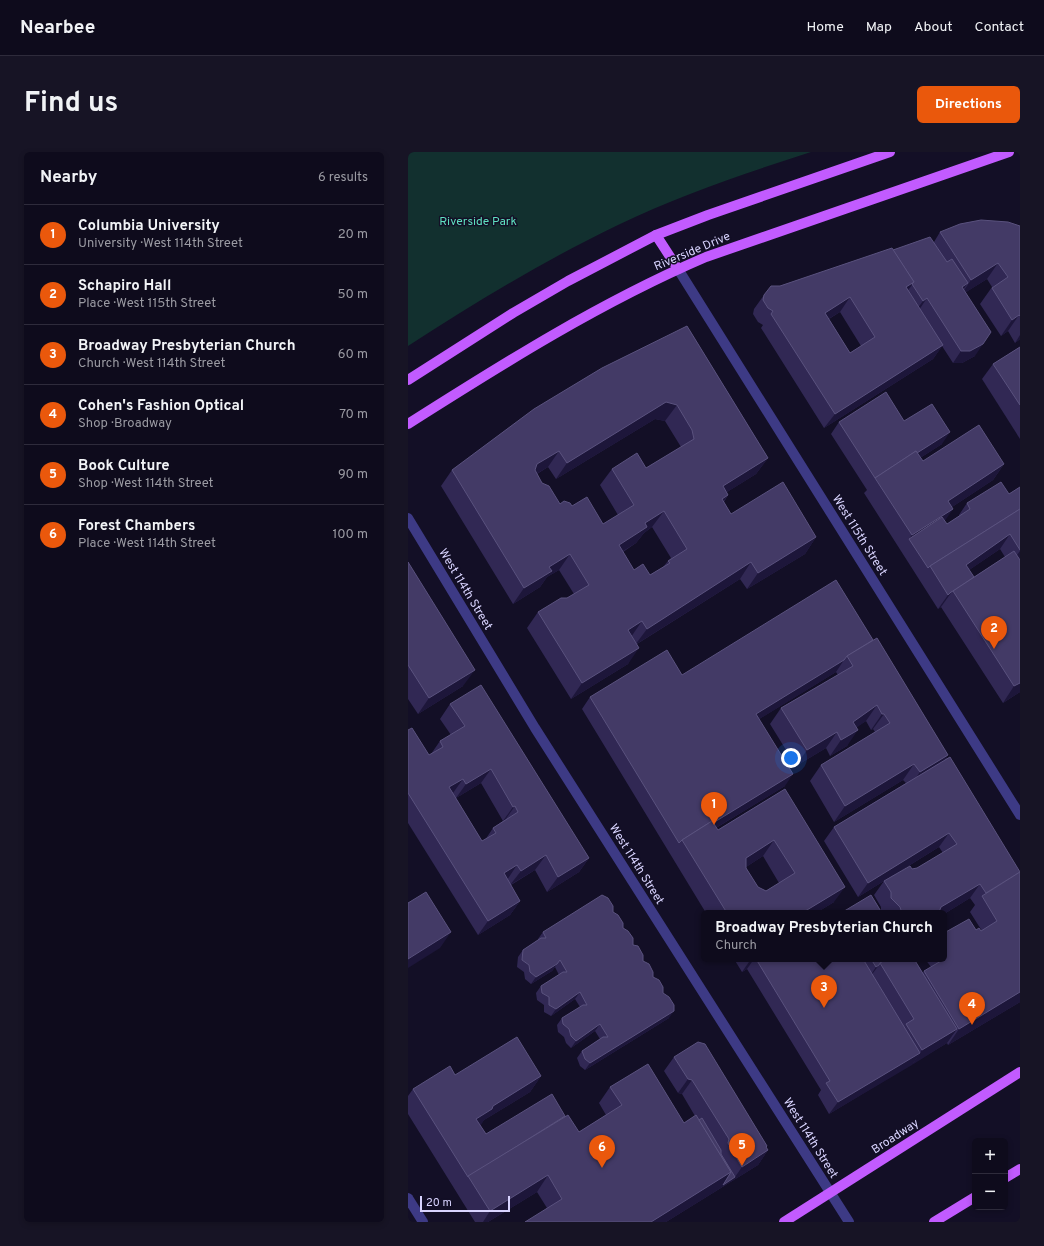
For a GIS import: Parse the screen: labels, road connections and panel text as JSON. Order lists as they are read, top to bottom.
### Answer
{
  "streets": {
    "main road": ["Riverside Drive", "Broadway"],
    "street": ["West 115th Street", "West 114th Street"]
  },
  "crossings": [
    ["Riverside Drive", "West 115th Street"],
    ["West 114th Street", "Broadway"]
  ],
  "parks": ["Riverside Park"],
  "scale_bar": "20 m",
  "page": {
    "header": "Nearbee",
    "nav": [
      "Home",
      "Map",
      "About",
      "Contact"
    ],
    "title": "Find us",
    "buttons": "Directions",
    "heading": ["Nearby", "6 results"],
    "list": [
      {
        "mark": "1",
        "name": "Columbia University",
        "note": "University · West 114th Street",
        "value": "20 m"
      },
      {
        "mark": "2",
        "name": "Schapiro Hall",
        "note": "Place · West 115th Street",
        "value": "50 m"
      },
      {
        "mark": "3",
        "name": "Broadway Presbyterian Church",
        "note": "Church · West 114th Street",
        "value": "60 m"
      },
      {
        "mark": "4",
        "name": "Cohen's Fashion Optical",
        "note": "Shop · Broadway",
        "value": "70 m"
      },
      {
        "mark": "5",
        "name": "Book Culture",
        "note": "Shop · West 114th Street",
        "value": "90 m"
      },
      {
        "mark": "6",
        "name": "Forest Chambers",
        "note": "Place · West 114th Street",
        "value": "100 m"
      }
    ],
    "pins": [
      "2",
      "1",
      "3",
      "4",
      "5",
      "6"
    ],
    "popup": ["Broadway Presbyterian Church", "Church"],
    "map_buttons": ["+", "−"],
    "scale": "20 m"
  }
}
